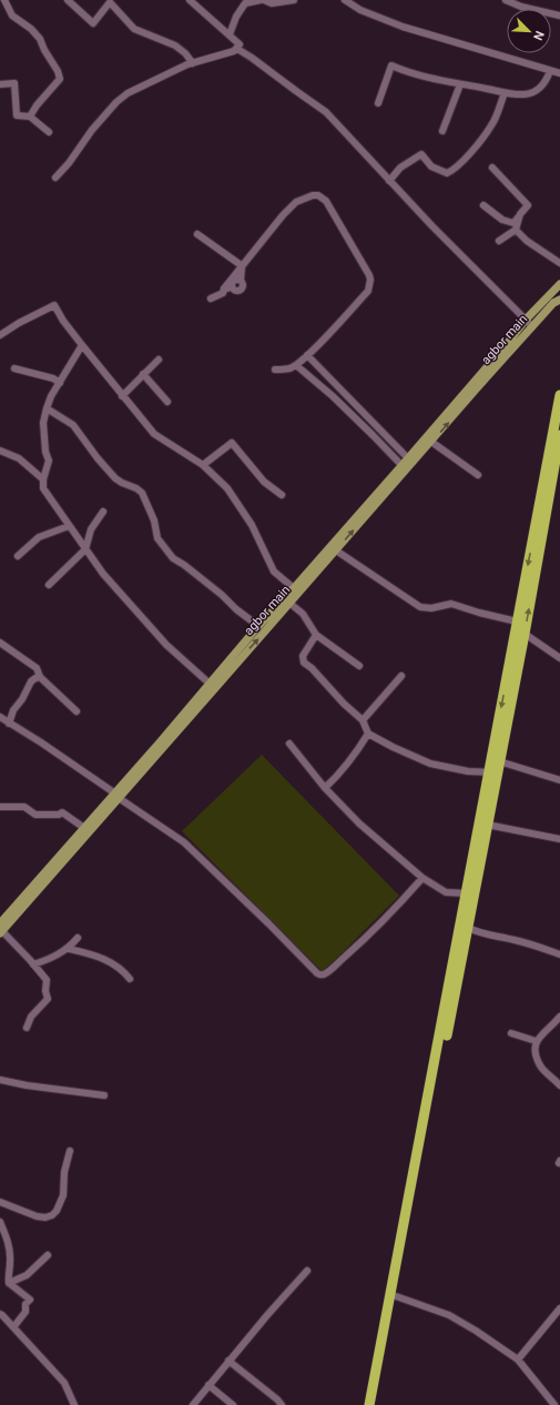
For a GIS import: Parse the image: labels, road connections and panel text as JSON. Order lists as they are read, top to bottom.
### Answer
{
  "streets": {
    "main road": ["agbor main"]
  },
  "north": "bottom right"
}
